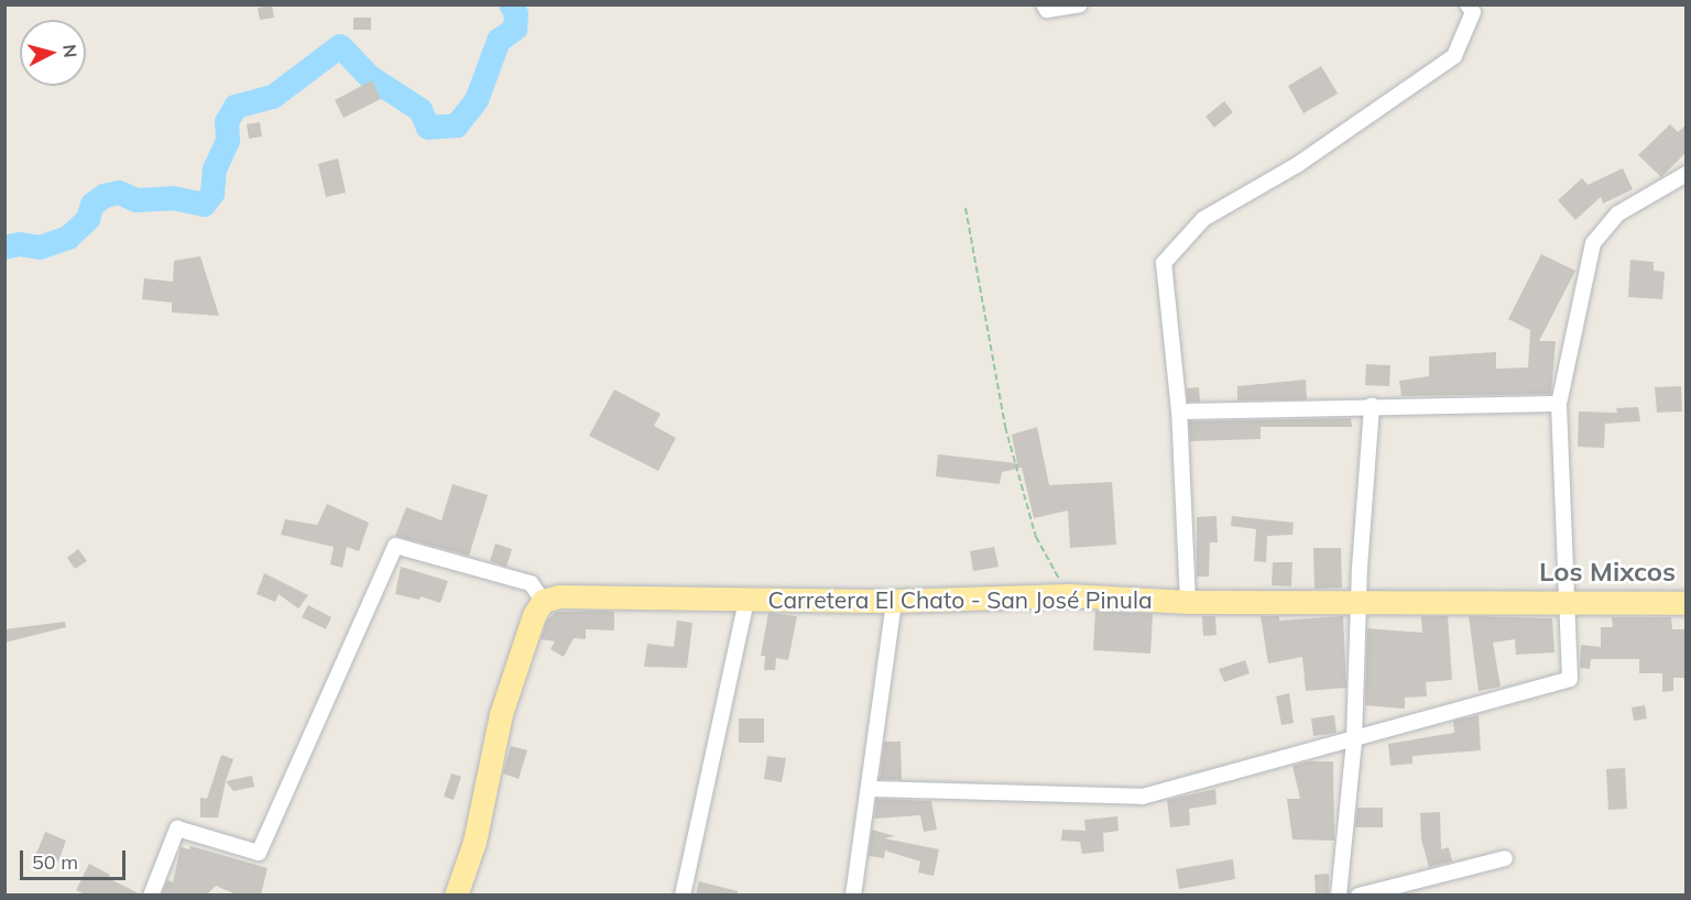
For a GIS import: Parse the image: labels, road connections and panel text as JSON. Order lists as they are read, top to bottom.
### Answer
{
  "streets": {
    "main road": ["Carretera El Chato - San José Pinula"]
  },
  "districts": ["Los Mixcos"],
  "scale_bar": "50 m",
  "north": "right"
}
